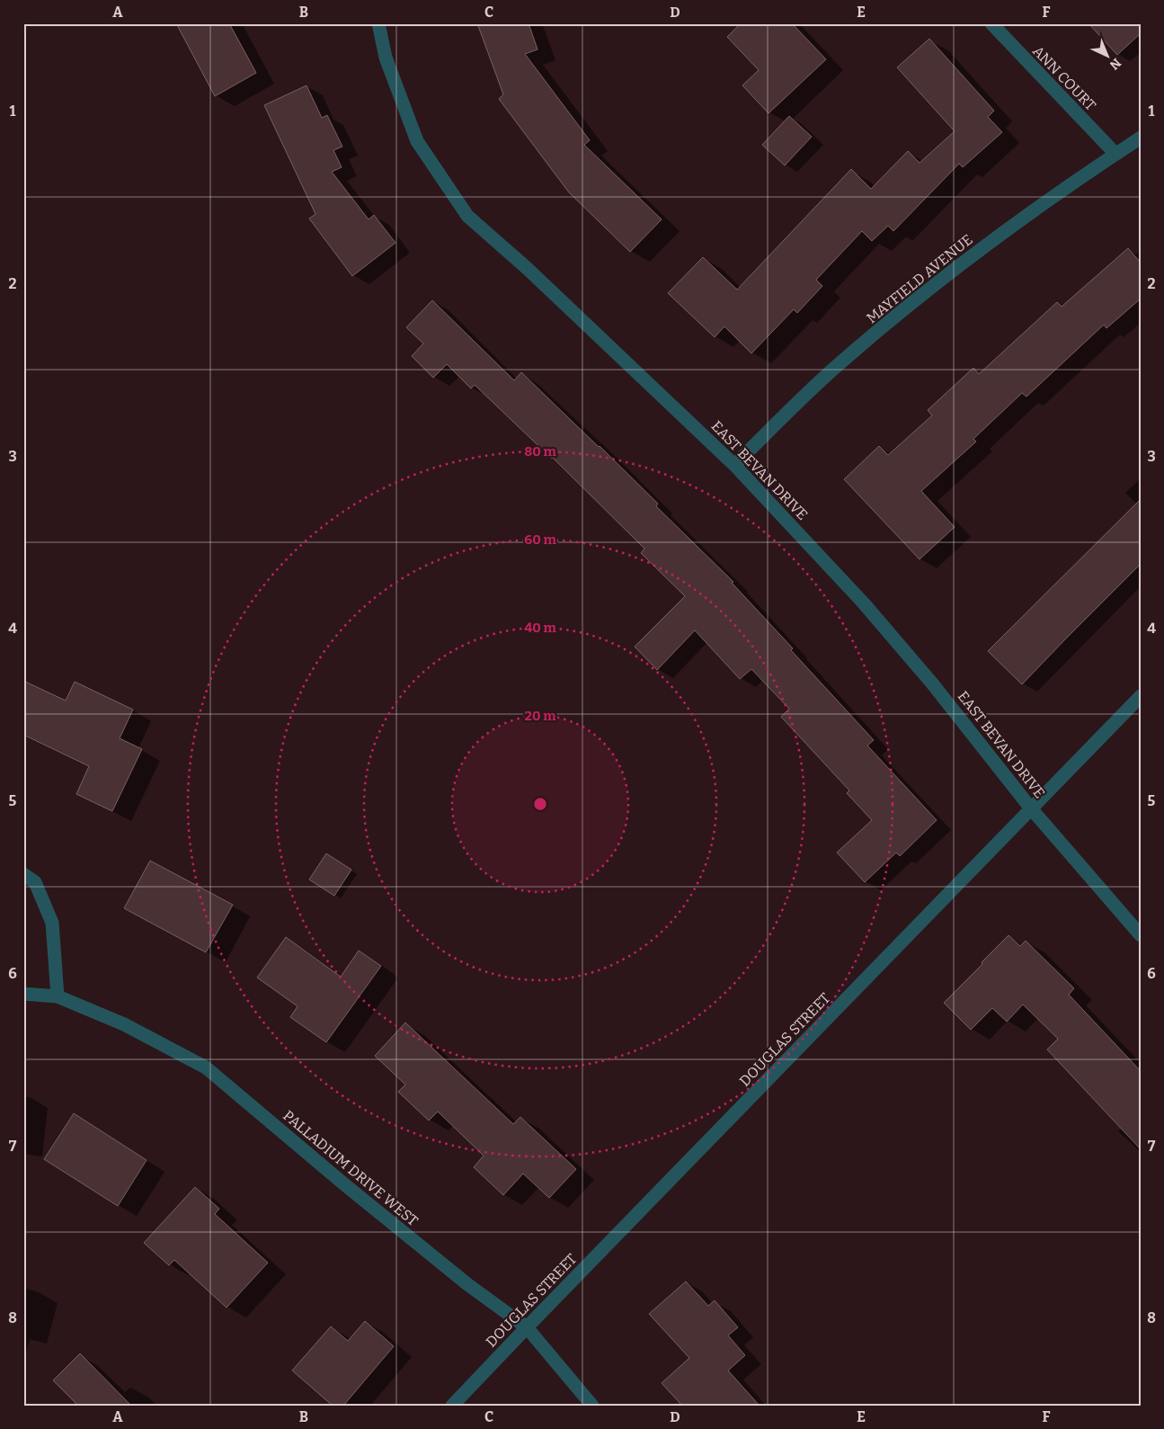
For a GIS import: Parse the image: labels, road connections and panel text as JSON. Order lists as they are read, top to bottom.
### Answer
{
  "streets": {
    "street": [
      "ANN COURT",
      "MAYFIELD AVENUE",
      "EAST BEVAN DRIVE",
      "DOUGLAS STREET",
      "PALLADIUM DRIVE WEST"
    ]
  },
  "crossings": [
    ["ANN COURT", "MAYFIELD AVENUE"],
    ["MAYFIELD AVENUE", "EAST BEVAN DRIVE"],
    ["EAST BEVAN DRIVE", "DOUGLAS STREET"],
    ["DOUGLAS STREET", "PALLADIUM DRIVE WEST"]
  ],
  "north": "bottom right",
  "grid": {
    "columns": [
      "A",
      "B",
      "C",
      "D",
      "E",
      "F"
    ],
    "rows": [
      "1",
      "2",
      "3",
      "4",
      "5",
      "6",
      "7",
      "8"
    ]
  },
  "rings": [
    "80 m",
    "60 m",
    "40 m",
    "20 m"
  ]
}
